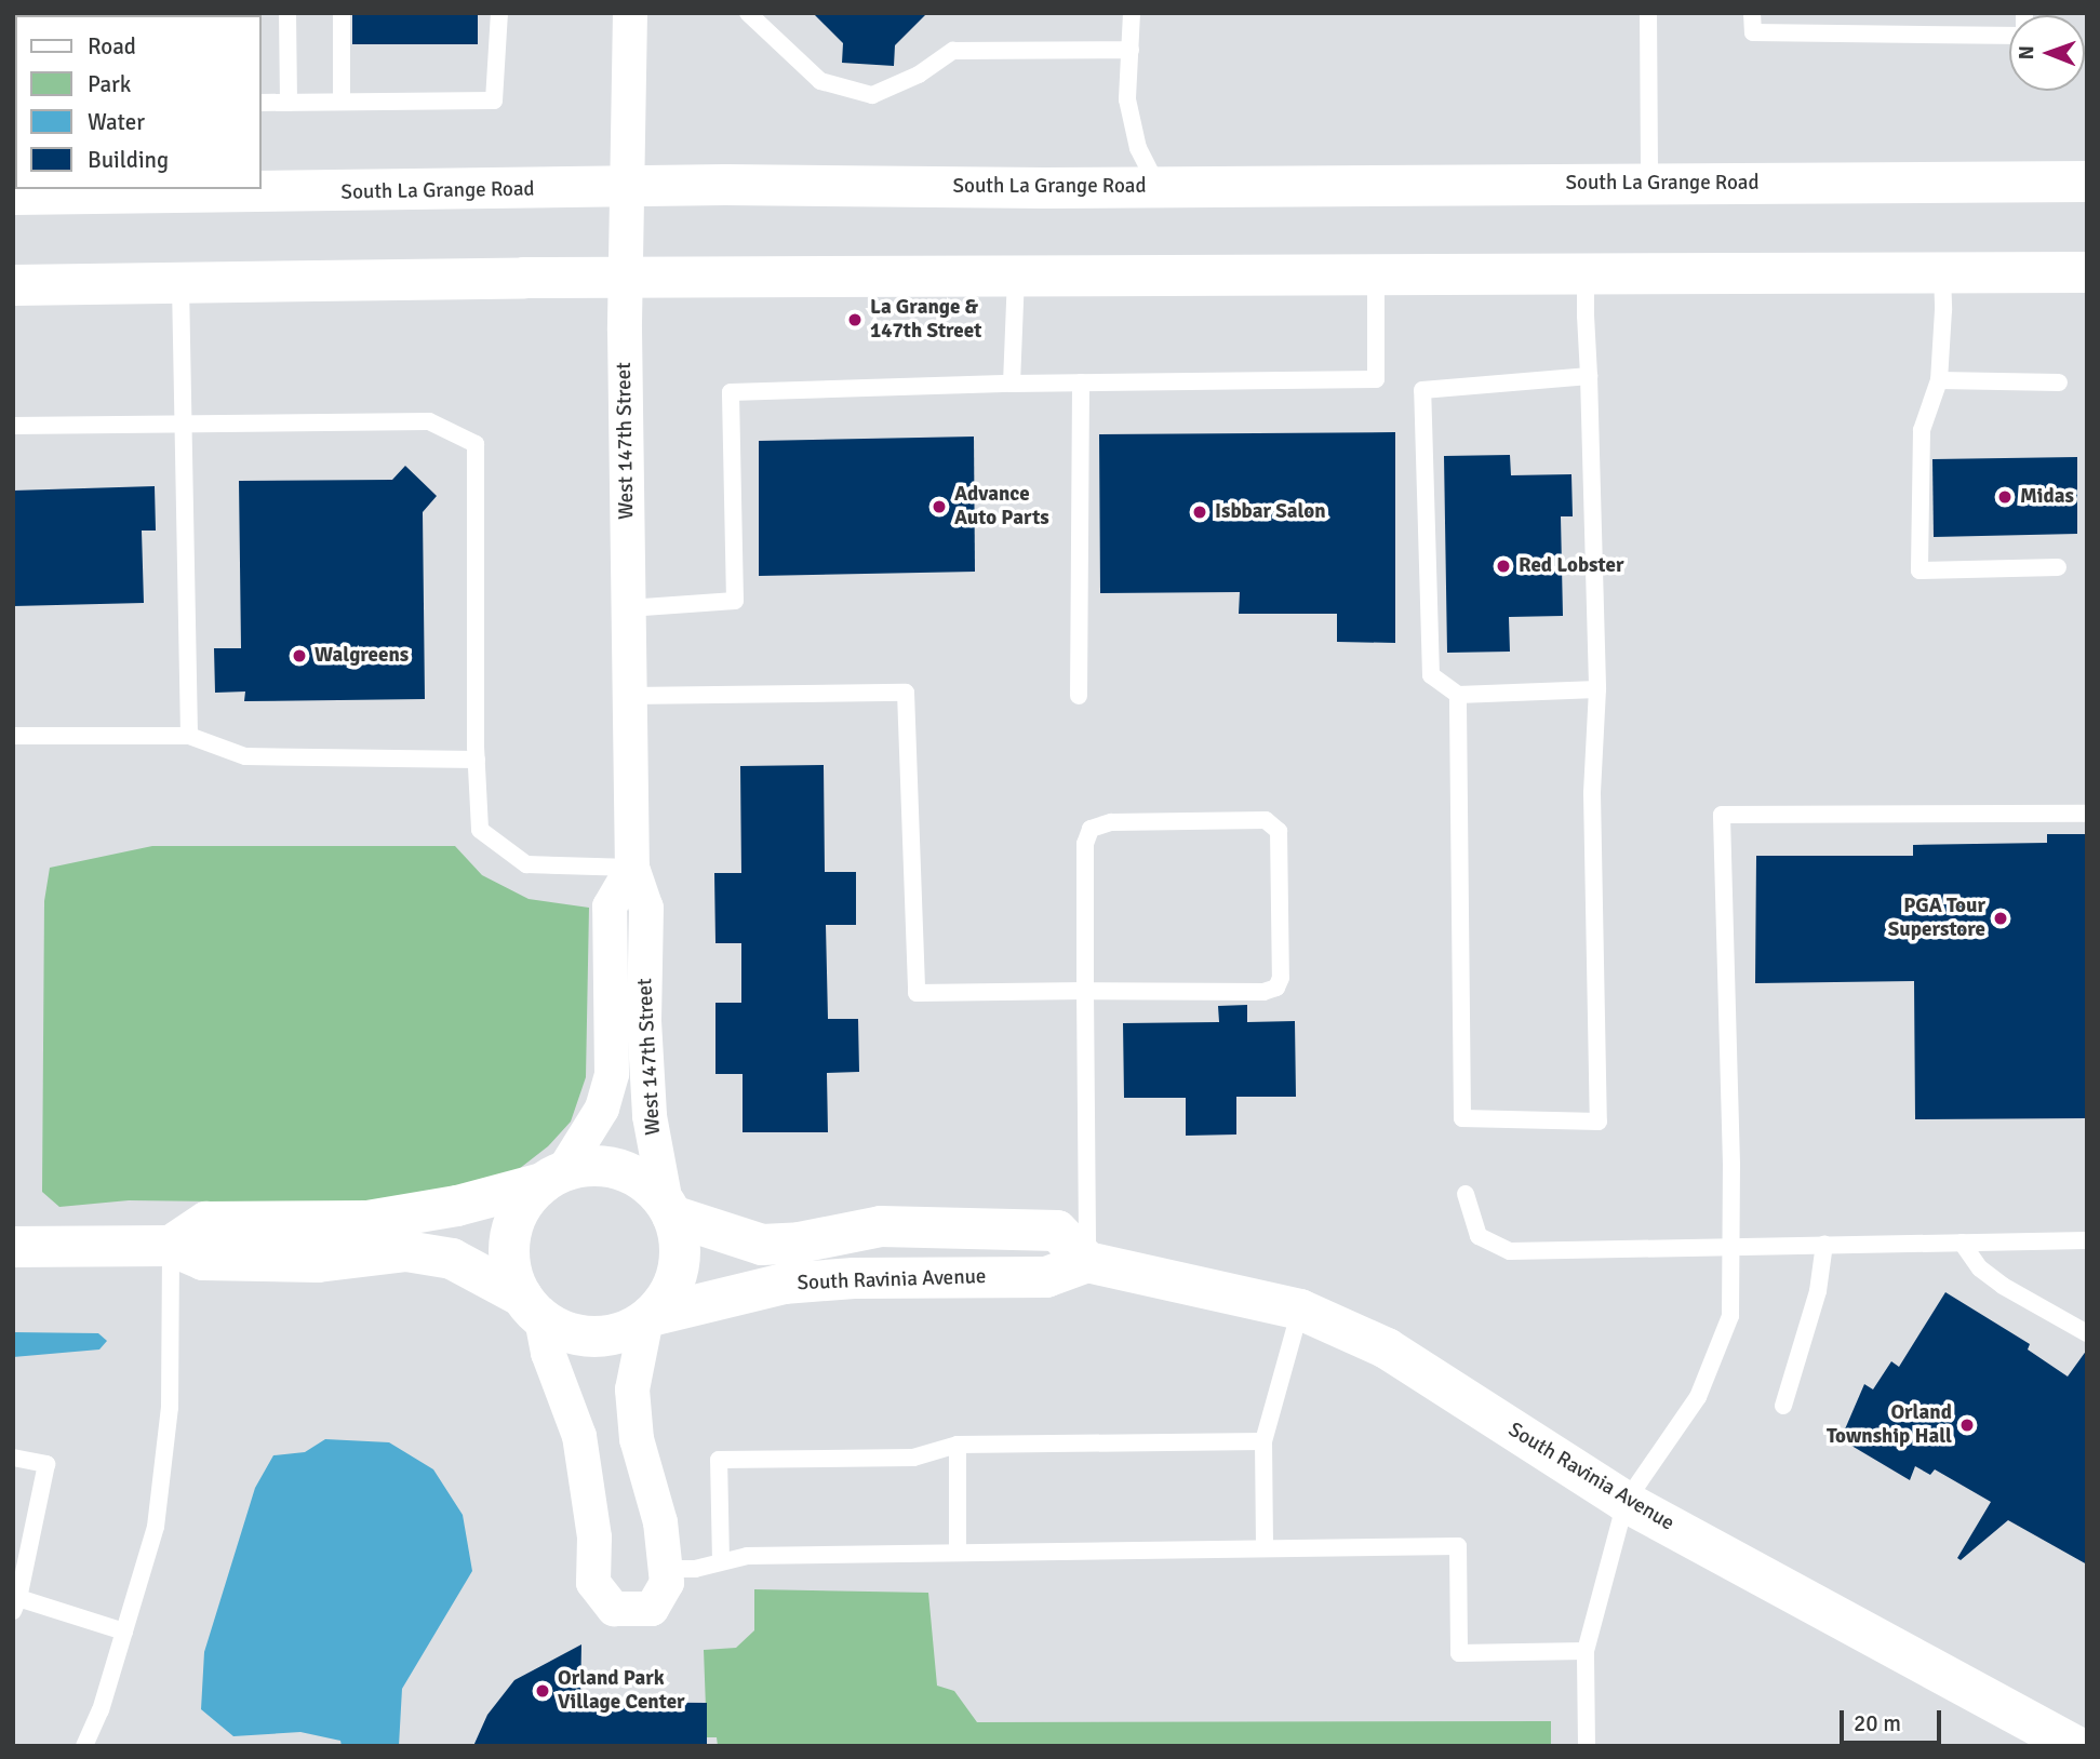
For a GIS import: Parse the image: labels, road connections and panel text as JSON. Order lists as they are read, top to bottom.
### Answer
{
  "streets": {
    "main road": ["South La Grange Road", "South Ravinia Avenue"],
    "street": ["West 147th Street"]
  },
  "crossings": [
    ["South La Grange Road", "West 147th Street"],
    ["West 147th Street", "South Ravinia Avenue"]
  ],
  "places": [
    "La Grange & 147th Street",
    "Midas",
    "Advance Auto Parts",
    "Isbbar Salon",
    "Red Lobster",
    "Walgreens",
    "PGA Tour Superstore",
    "Orland Township Hall",
    "Orland Park Village Center"
  ],
  "legend": [
    "Road",
    "Park",
    "Water",
    "Building"
  ],
  "scale_bar": "20 m",
  "north": "left"
}
